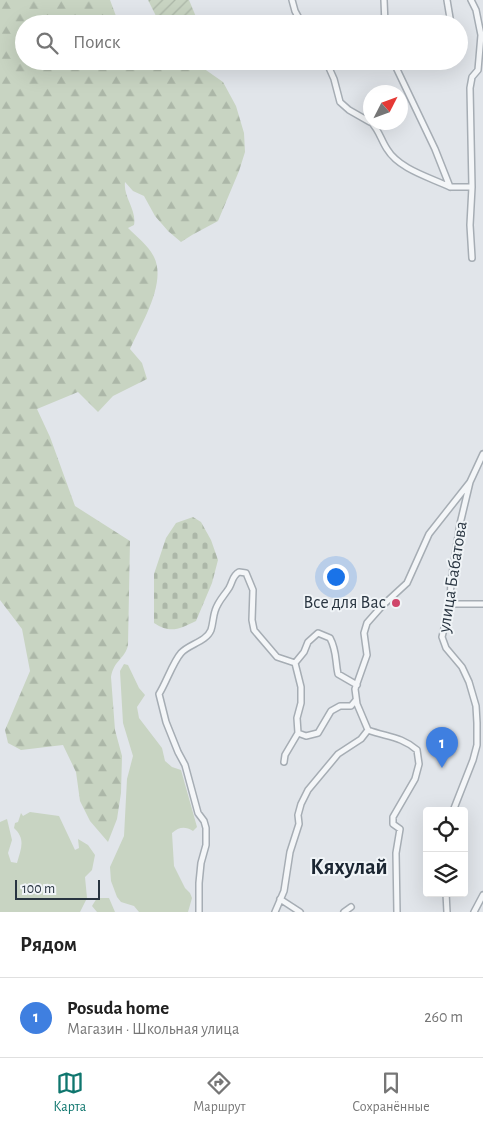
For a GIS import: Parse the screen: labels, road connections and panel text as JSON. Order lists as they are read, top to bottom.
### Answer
{
  "streets": {
    "street": ["улица Бабатова"]
  },
  "districts": ["Кяхулай"],
  "places": ["Все для Вас"],
  "scale_bar": "100 m",
  "north": "top right",
  "page": {
    "search": "Поиск",
    "pins": "1",
    "scale": "100 m",
    "heading": "Рядом",
    "list": [
      {
        "mark": "1",
        "name": "Posuda home",
        "note": "Магазин · Школьная улица",
        "value": "260 m"
      }
    ],
    "nav": ["Карта", "Маршрут", "Сохранённые"]
  }
}
